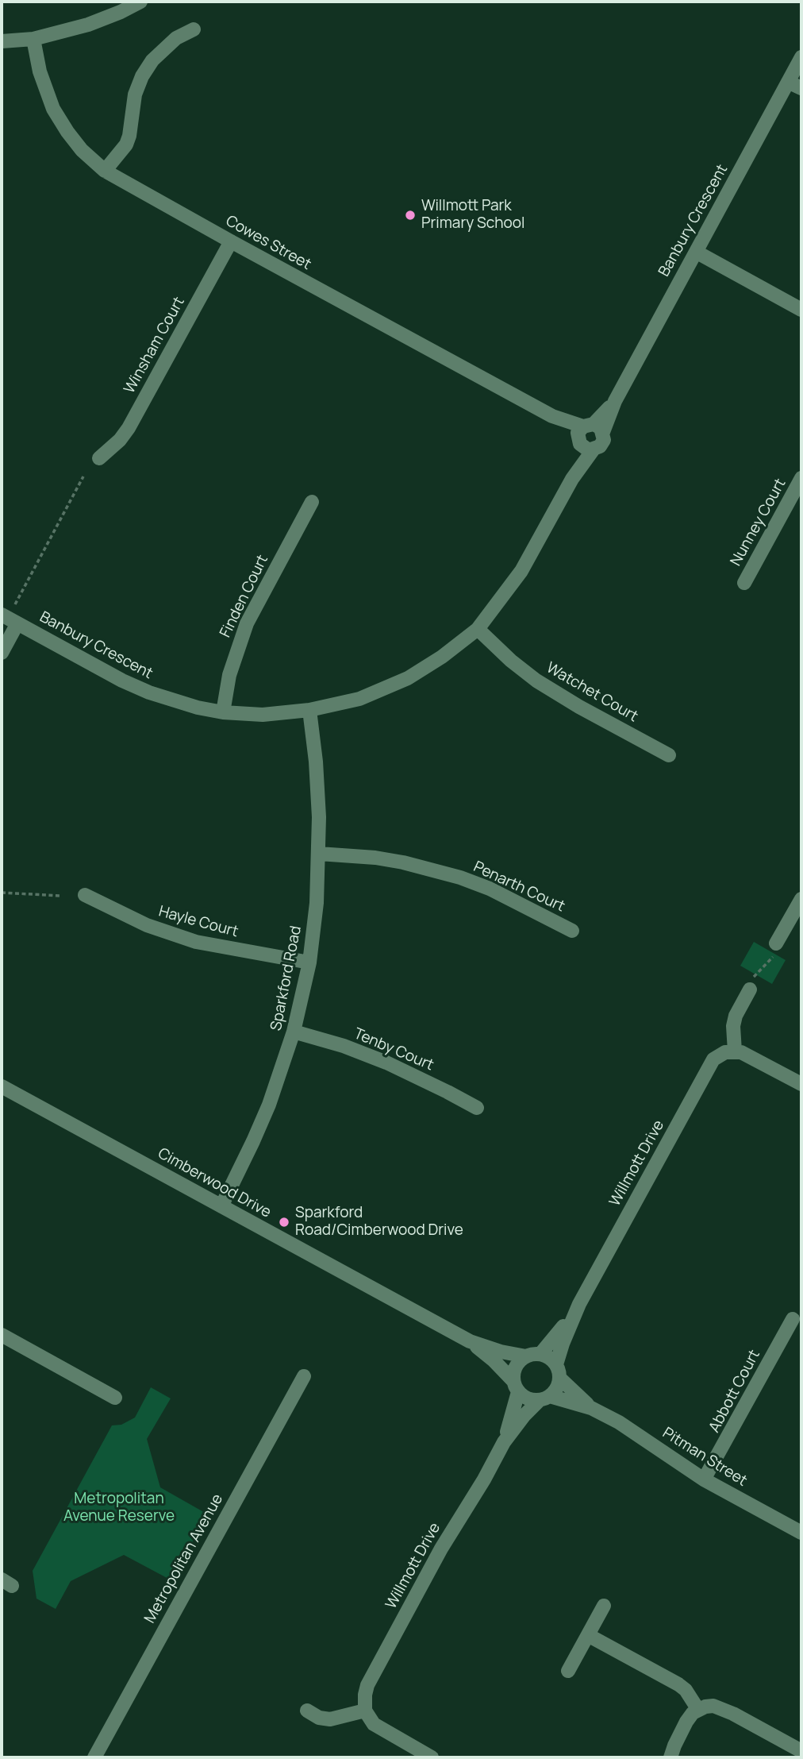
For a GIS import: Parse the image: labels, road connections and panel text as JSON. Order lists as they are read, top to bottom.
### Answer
{
  "streets": {
    "street": [
      "Banbury Crescent",
      "Cowes Street",
      "Winsham Court",
      "Nunney Court",
      "Finden Court",
      "Watchet Court",
      "Penarth Court",
      "Hayle Court",
      "Sparkford Road",
      "Tenby Court",
      "Willmott Drive",
      "Cimberwood Drive",
      "Abbott Court",
      "Pitman Street",
      "Metropolitan Avenue"
    ]
  },
  "crossings": [
    ["Banbury Crescent", "Cowes Street"],
    ["Banbury Crescent", "Finden Court"],
    ["Banbury Crescent", "Watchet Court"],
    ["Banbury Crescent", "Sparkford Road"],
    ["Cowes Street", "Winsham Court"],
    ["Penarth Court", "Sparkford Road"],
    ["Hayle Court", "Sparkford Road"],
    ["Sparkford Road", "Tenby Court"],
    ["Sparkford Road", "Cimberwood Drive"],
    ["Willmott Drive", "Cimberwood Drive"],
    ["Willmott Drive", "Pitman Street"],
    ["Cimberwood Drive", "Pitman Street"],
    ["Abbott Court", "Pitman Street"]
  ],
  "parks": ["Metropolitan Avenue Reserve"],
  "places": ["Willmott Park Primary School", "Sparkford Road/Cimberwood Drive"]
}
